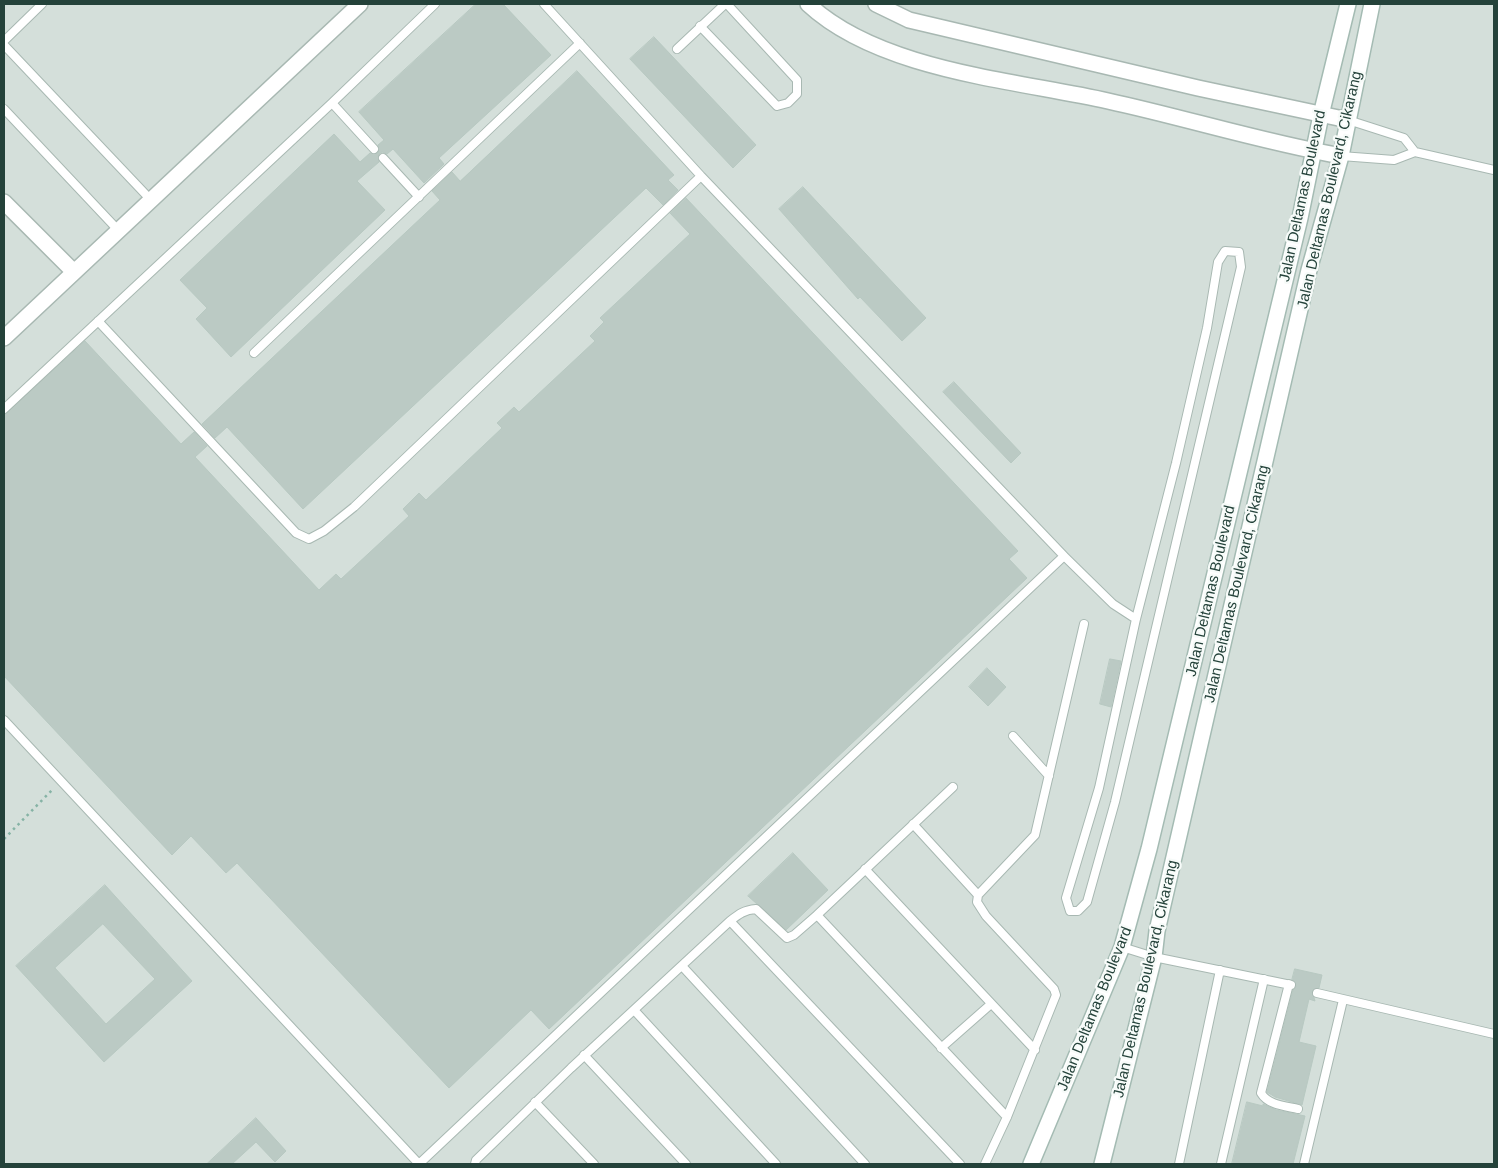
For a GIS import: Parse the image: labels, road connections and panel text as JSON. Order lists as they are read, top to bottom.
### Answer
{
  "streets": {
    "street": ["Jalan Deltamas Boulevard, Cikarang", "Jalan Deltamas Boulevard"]
  }
}
